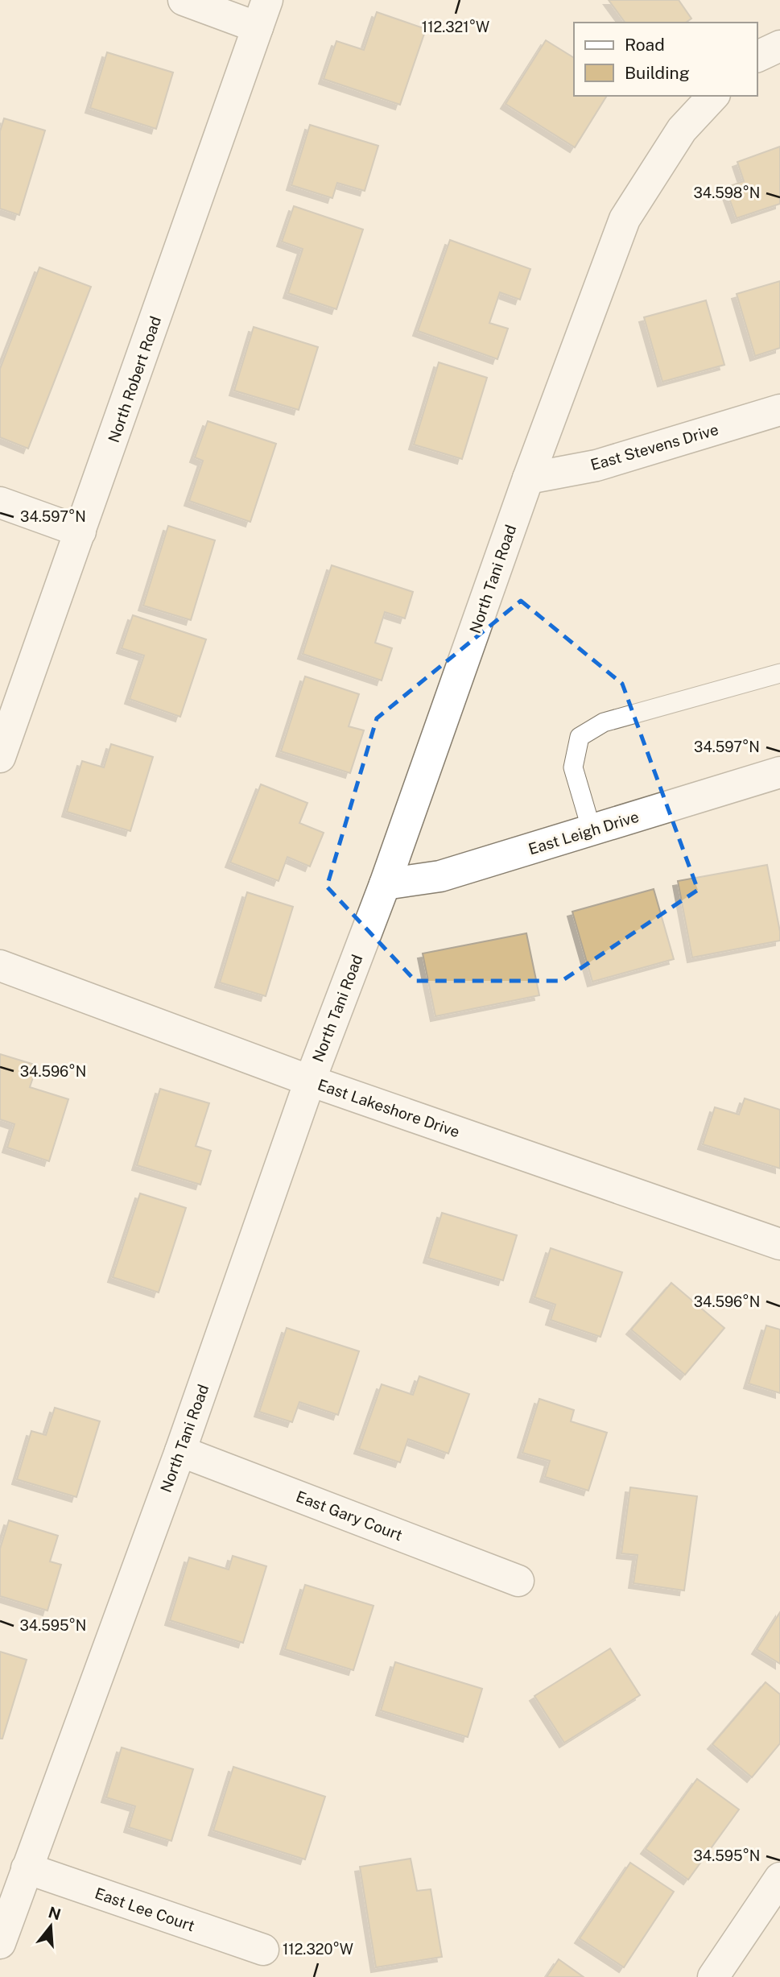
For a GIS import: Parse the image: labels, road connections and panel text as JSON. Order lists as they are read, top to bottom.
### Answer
{
  "streets": {
    "street": [
      "North Robert Road",
      "East Stevens Drive",
      "North Tani Road",
      "East Leigh Drive",
      "East Lakeshore Drive",
      "East Gary Court",
      "East Lee Court"
    ]
  },
  "crossings": [
    ["East Stevens Drive", "North Tani Road"],
    ["North Tani Road", "East Leigh Drive"],
    ["North Tani Road", "East Lakeshore Drive"],
    ["North Tani Road", "East Gary Court"],
    ["North Tani Road", "East Lee Court"]
  ],
  "legend": ["Road", "Building"],
  "north": "top",
  "coordinates": [
    "112.321°W",
    "34.598°N",
    "34.597°N",
    "34.596°N",
    "34.595°N",
    "112.320°W"
  ]
}
